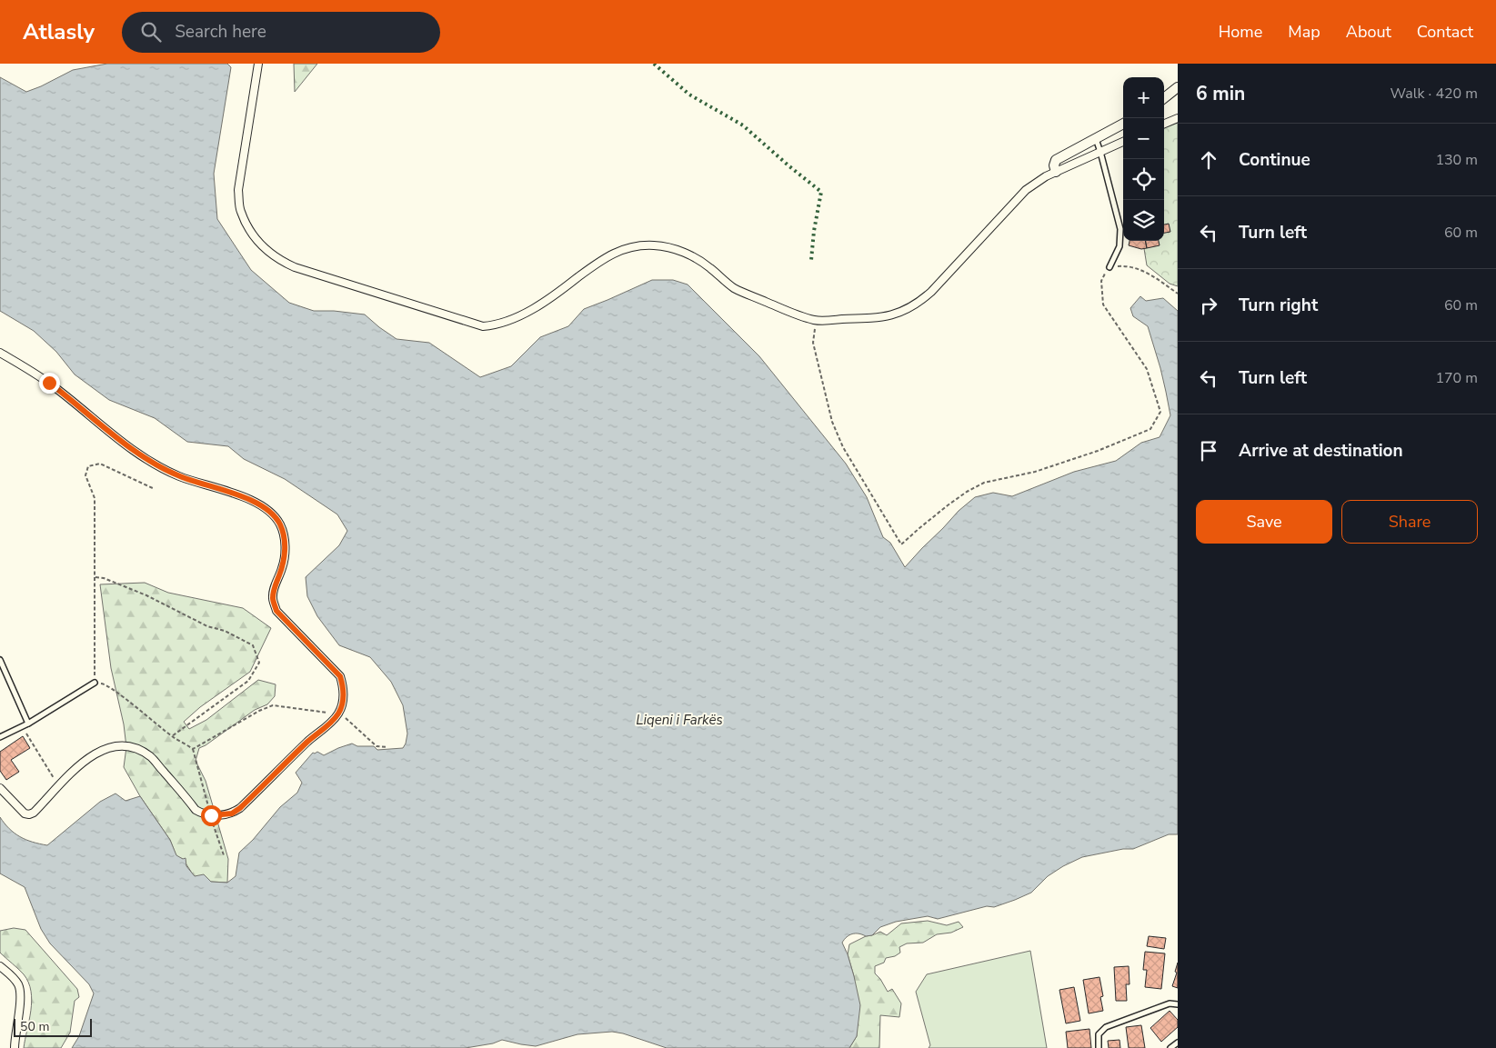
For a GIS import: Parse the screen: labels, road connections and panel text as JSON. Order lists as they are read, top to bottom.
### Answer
{
  "water": ["Liqeni i Farkës"],
  "scale_bar": "50 m",
  "page": {
    "header": "Atlasly",
    "search": "Search here",
    "nav": [
      "Home",
      "Map",
      "About",
      "Contact"
    ],
    "heading": ["6 min", "Walk · 420 m"],
    "map_buttons": ["+", "−"],
    "list": [
      ["Continue", "130 m"],
      ["Turn left", "60 m"],
      ["Turn right", "60 m"],
      ["Turn left", "170 m"],
      "Arrive at destination"
    ],
    "buttons": ["Save", "Share"],
    "scale": "50 m"
  }
}
